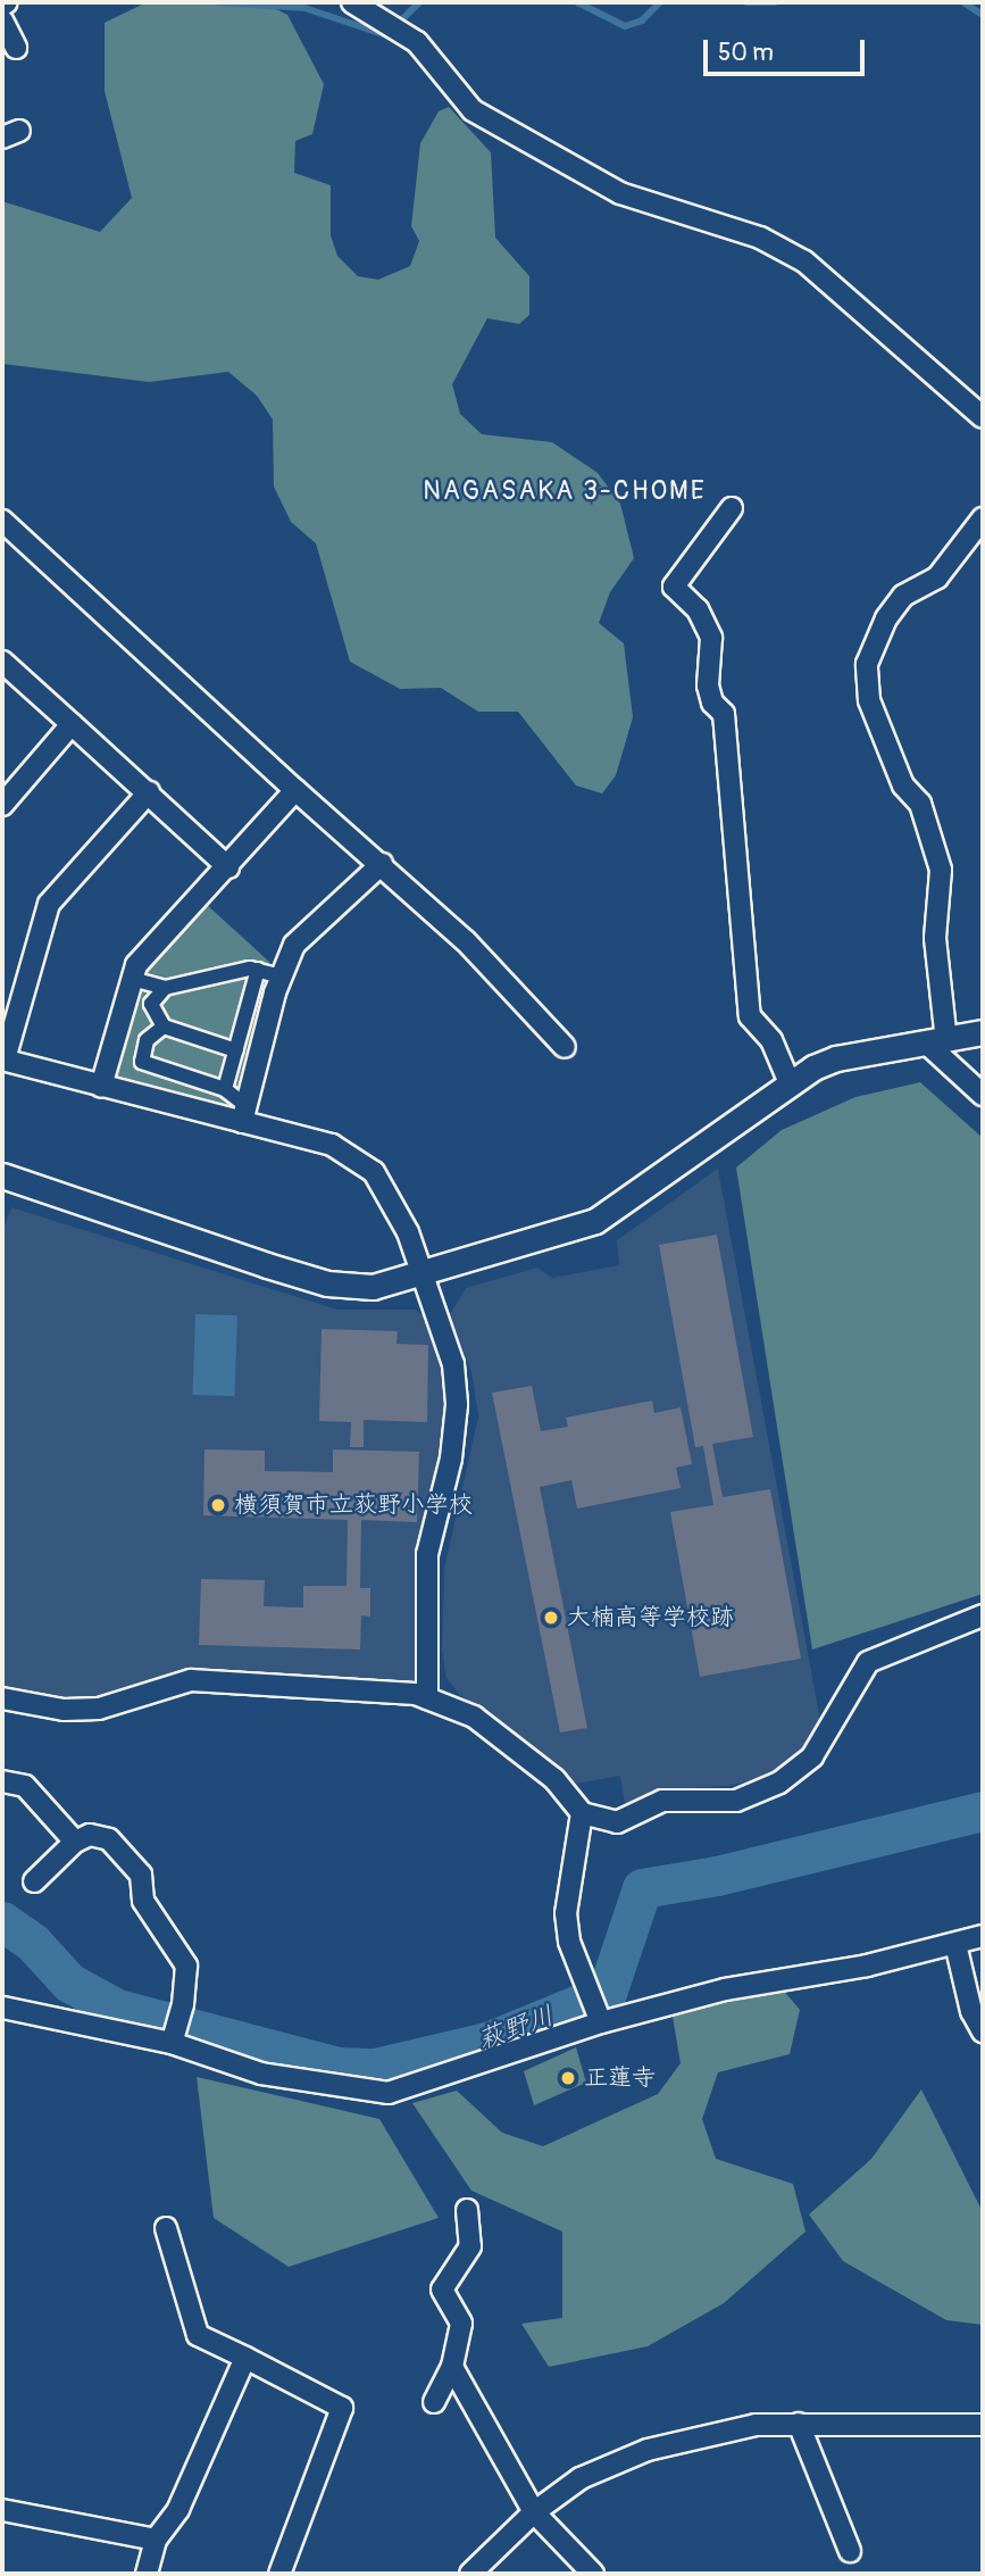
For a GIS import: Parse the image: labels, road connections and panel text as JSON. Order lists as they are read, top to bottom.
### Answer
{
  "districts": ["NAGASAKA 3-CHOME"],
  "water": ["萩野川"],
  "places": ["横須賀市立荻野小学校", "大楠高等学校跡", "正蓮寺"],
  "scale_bar": "50 m"
}
